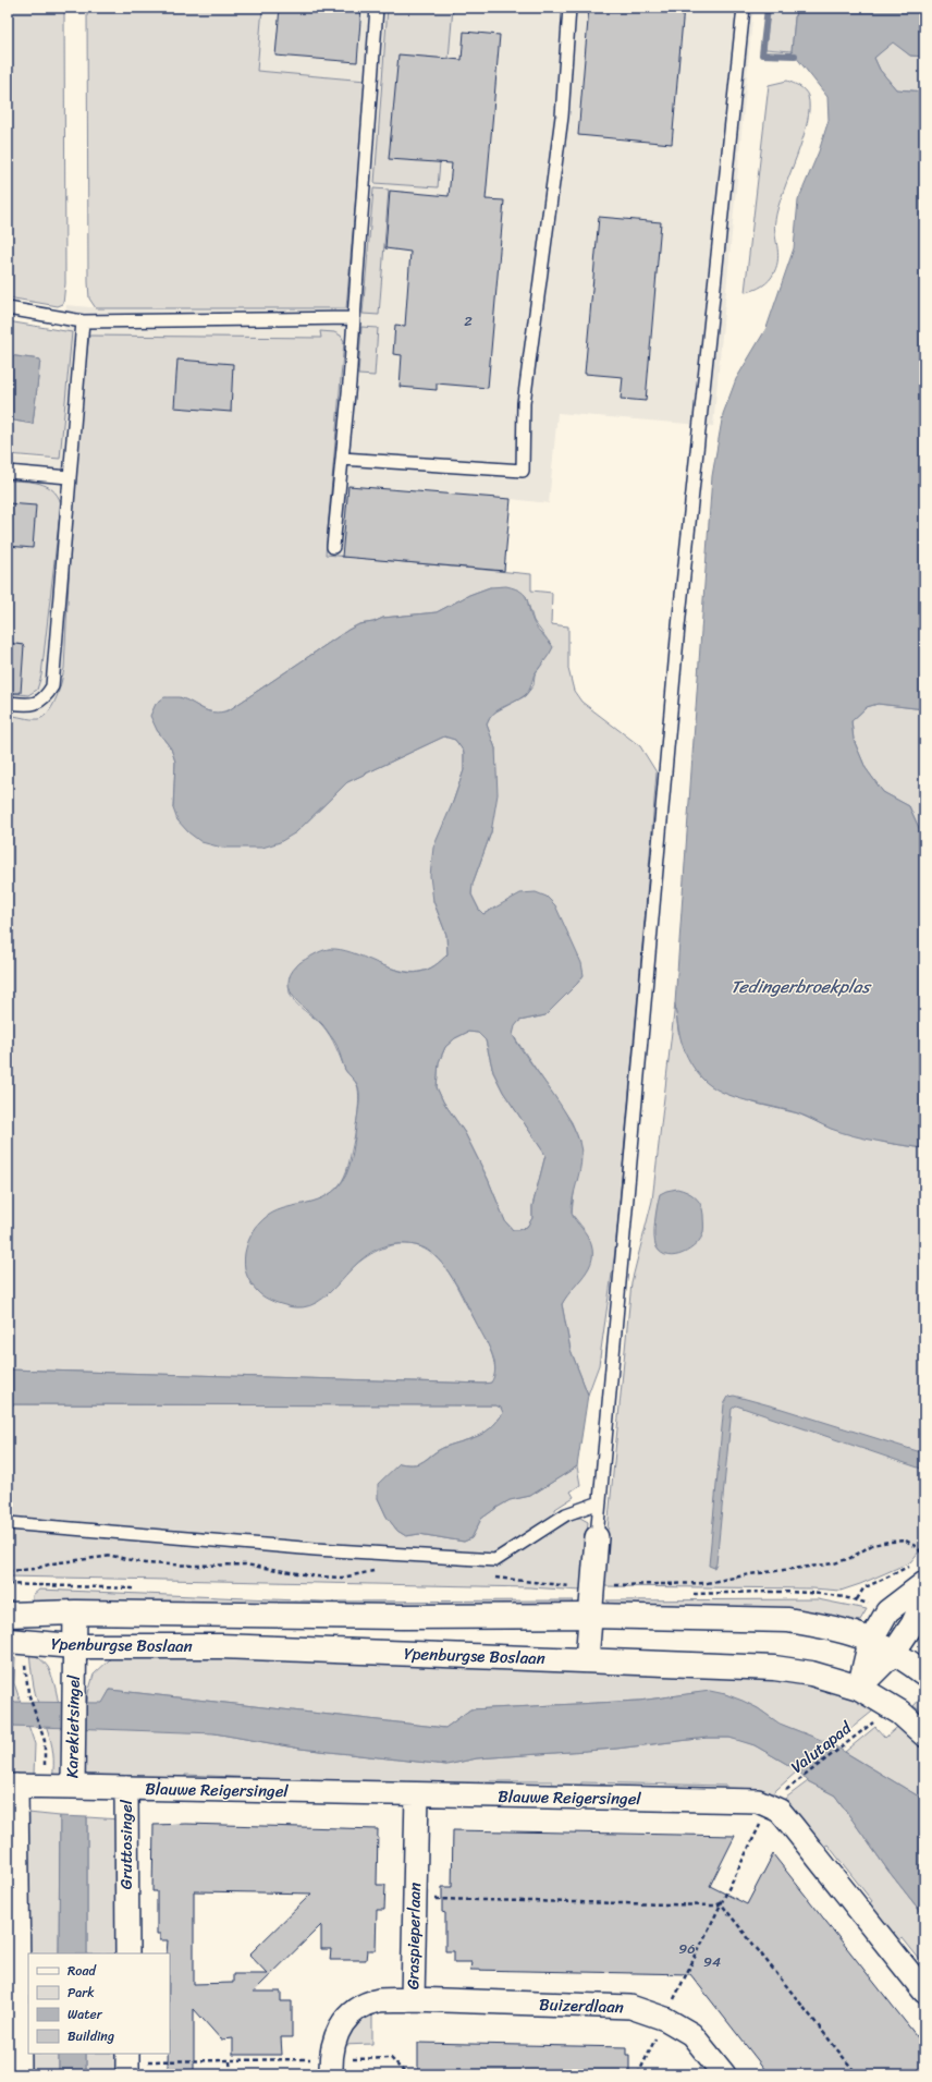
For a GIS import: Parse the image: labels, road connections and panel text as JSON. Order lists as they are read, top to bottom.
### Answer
{
  "streets": {
    "main road": ["Ypenburgse Boslaan"],
    "street": [
      "Karekietsingel",
      "Blauwe Reigersingel",
      "Gruttosingel",
      "Graspieperlaan",
      "Buizerdlaan"
    ],
    "path": ["Valutapad"]
  },
  "crossings": [
    ["Ypenburgse Boslaan", "Karekietsingel"],
    ["Karekietsingel", "Gruttosingel"],
    ["Valutapad", "Blauwe Reigersingel"],
    ["Blauwe Reigersingel", "Gruttosingel"],
    ["Blauwe Reigersingel", "Graspieperlaan"],
    ["Graspieperlaan", "Buizerdlaan"]
  ],
  "water": ["Tedingerbroekplas"],
  "house_numbers": ["2", "96", "94"],
  "legend": [
    "Road",
    "Park",
    "Water",
    "Building"
  ]
}
